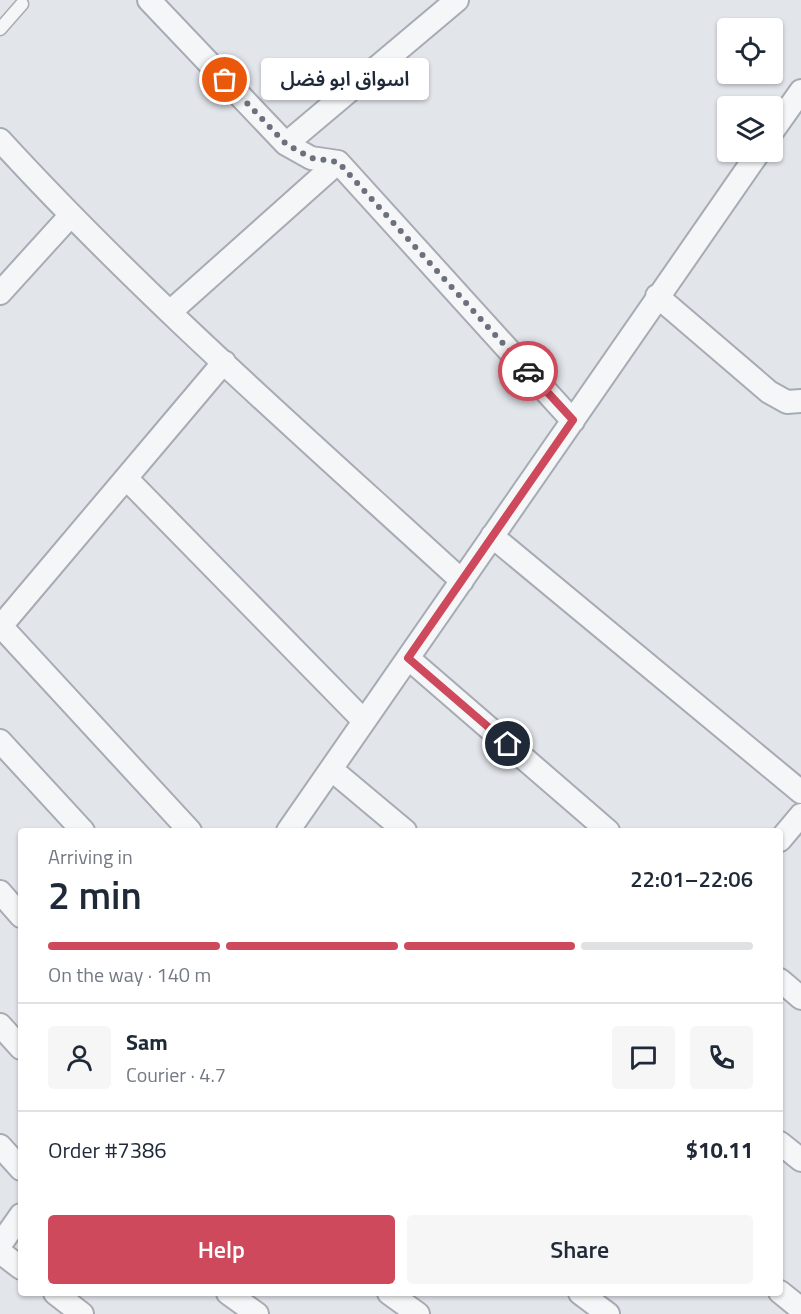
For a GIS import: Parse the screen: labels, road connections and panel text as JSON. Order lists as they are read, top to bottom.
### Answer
{
  "places": ["اسواق ابو فضل"],
  "page": {
    "bubble": "اسواق ابو فضل",
    "heading": ["2 min", "Arriving in", "22:01–22:06"],
    "panel": [
      "Sam",
      "Courier · 4.7",
      "Order #7386",
      "$10.11"
    ],
    "bar": "On the way · 140 m",
    "buttons": ["Help", "Share"]
  }
}
